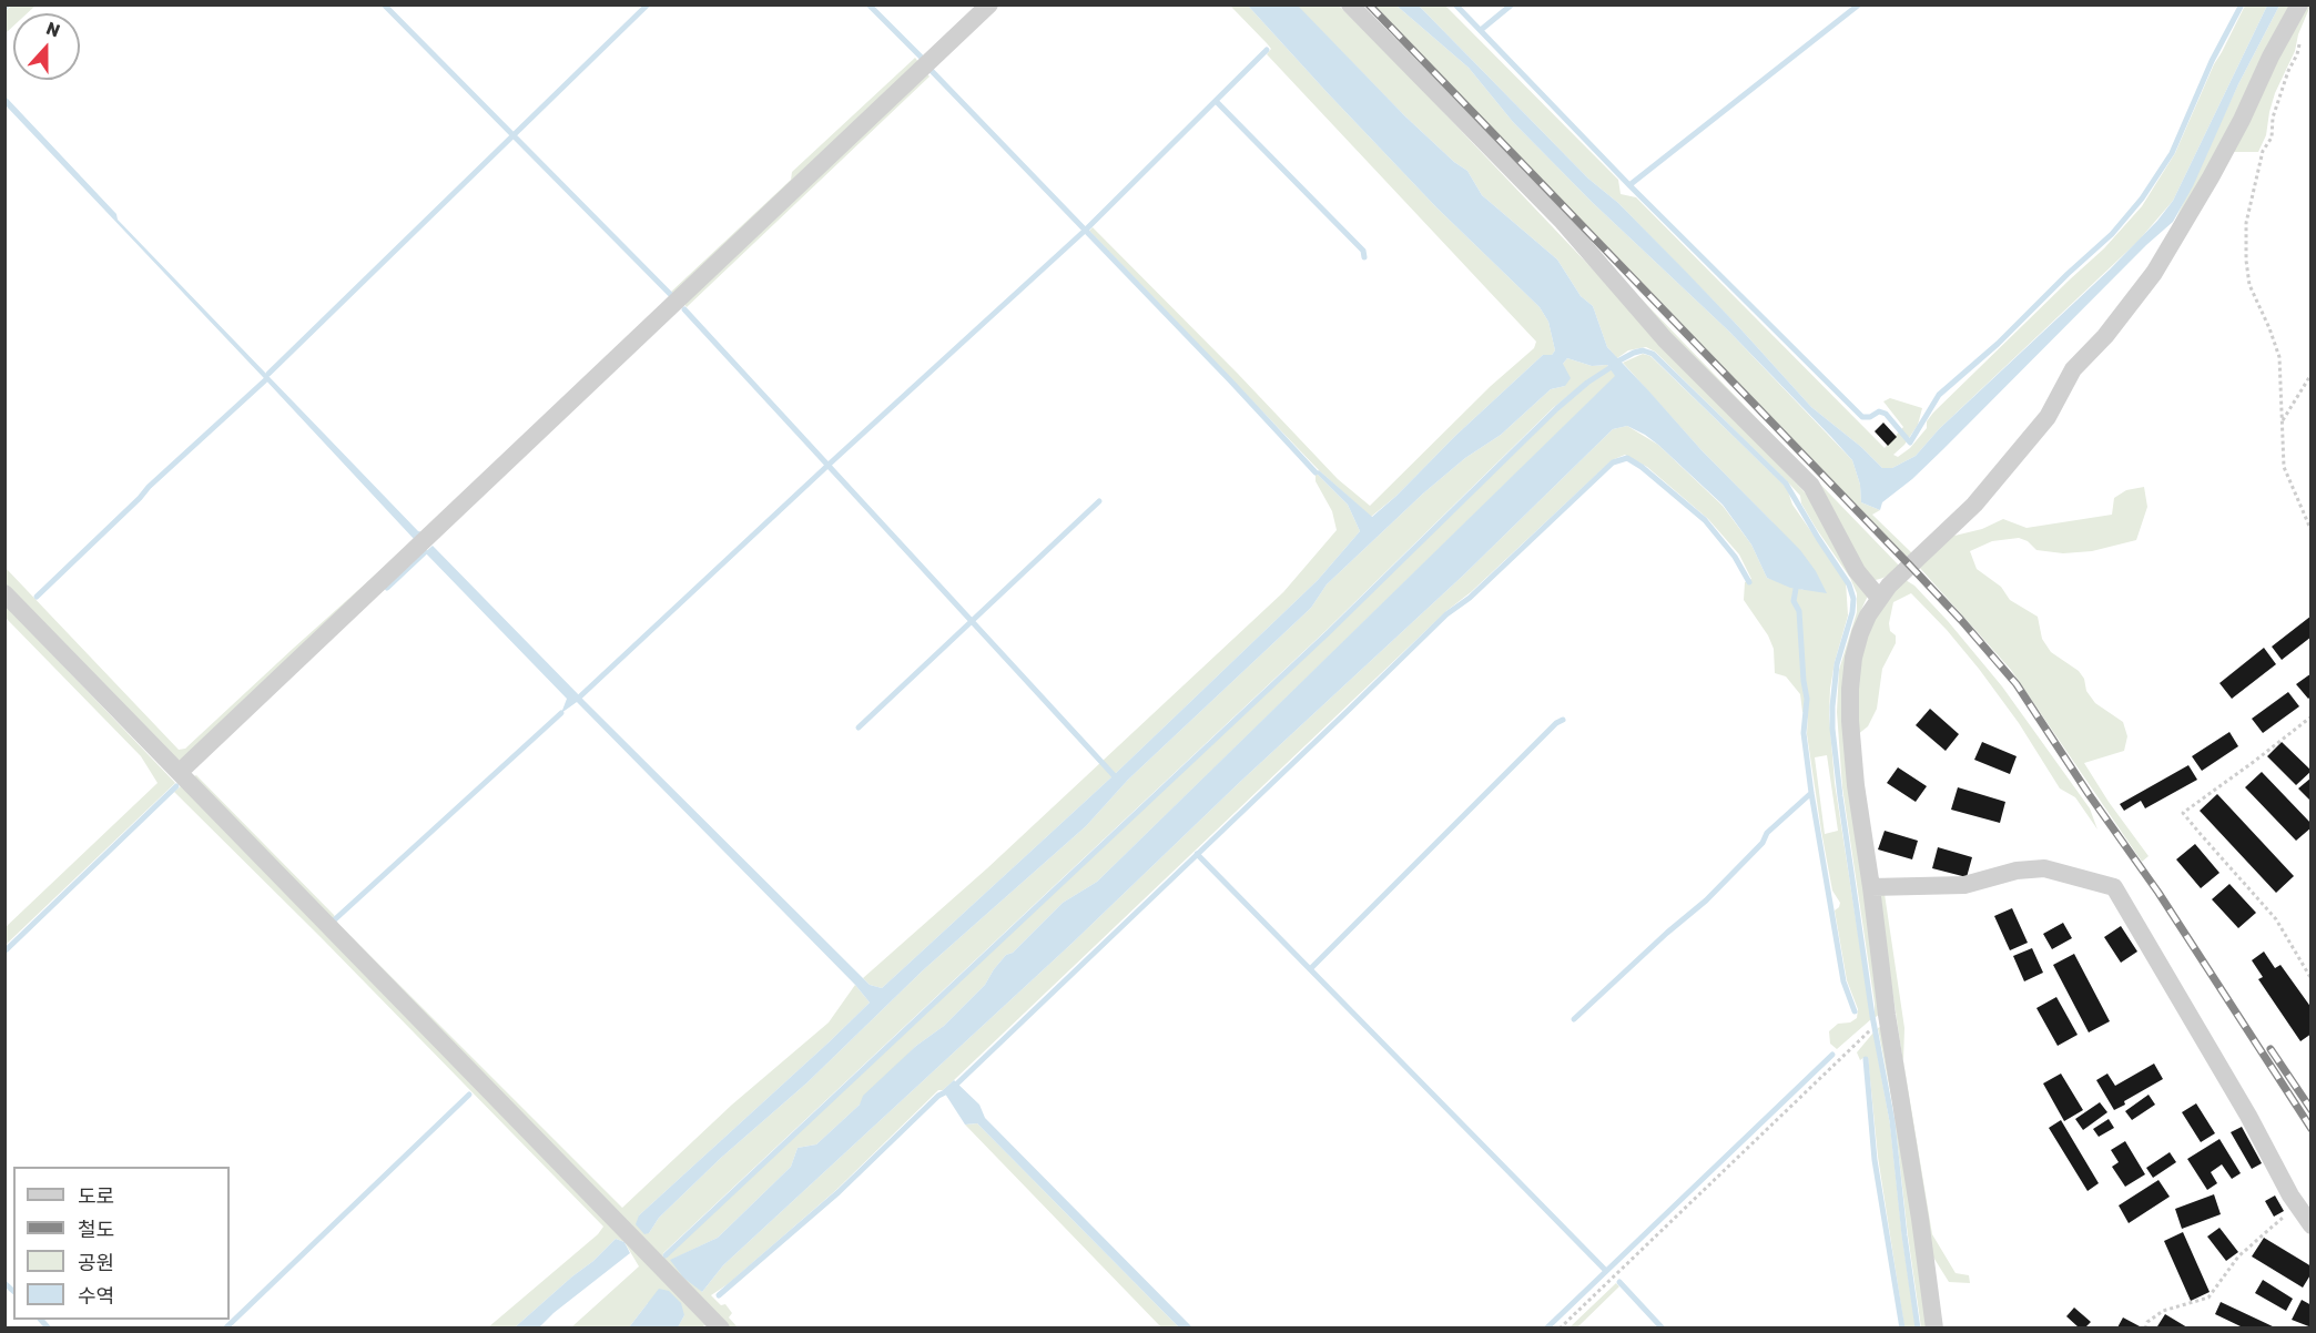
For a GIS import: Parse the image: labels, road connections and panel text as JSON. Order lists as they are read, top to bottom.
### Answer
{
  "legend": [
    "도로",
    "철도",
    "공원",
    "수역"
  ],
  "north": "top"
}
